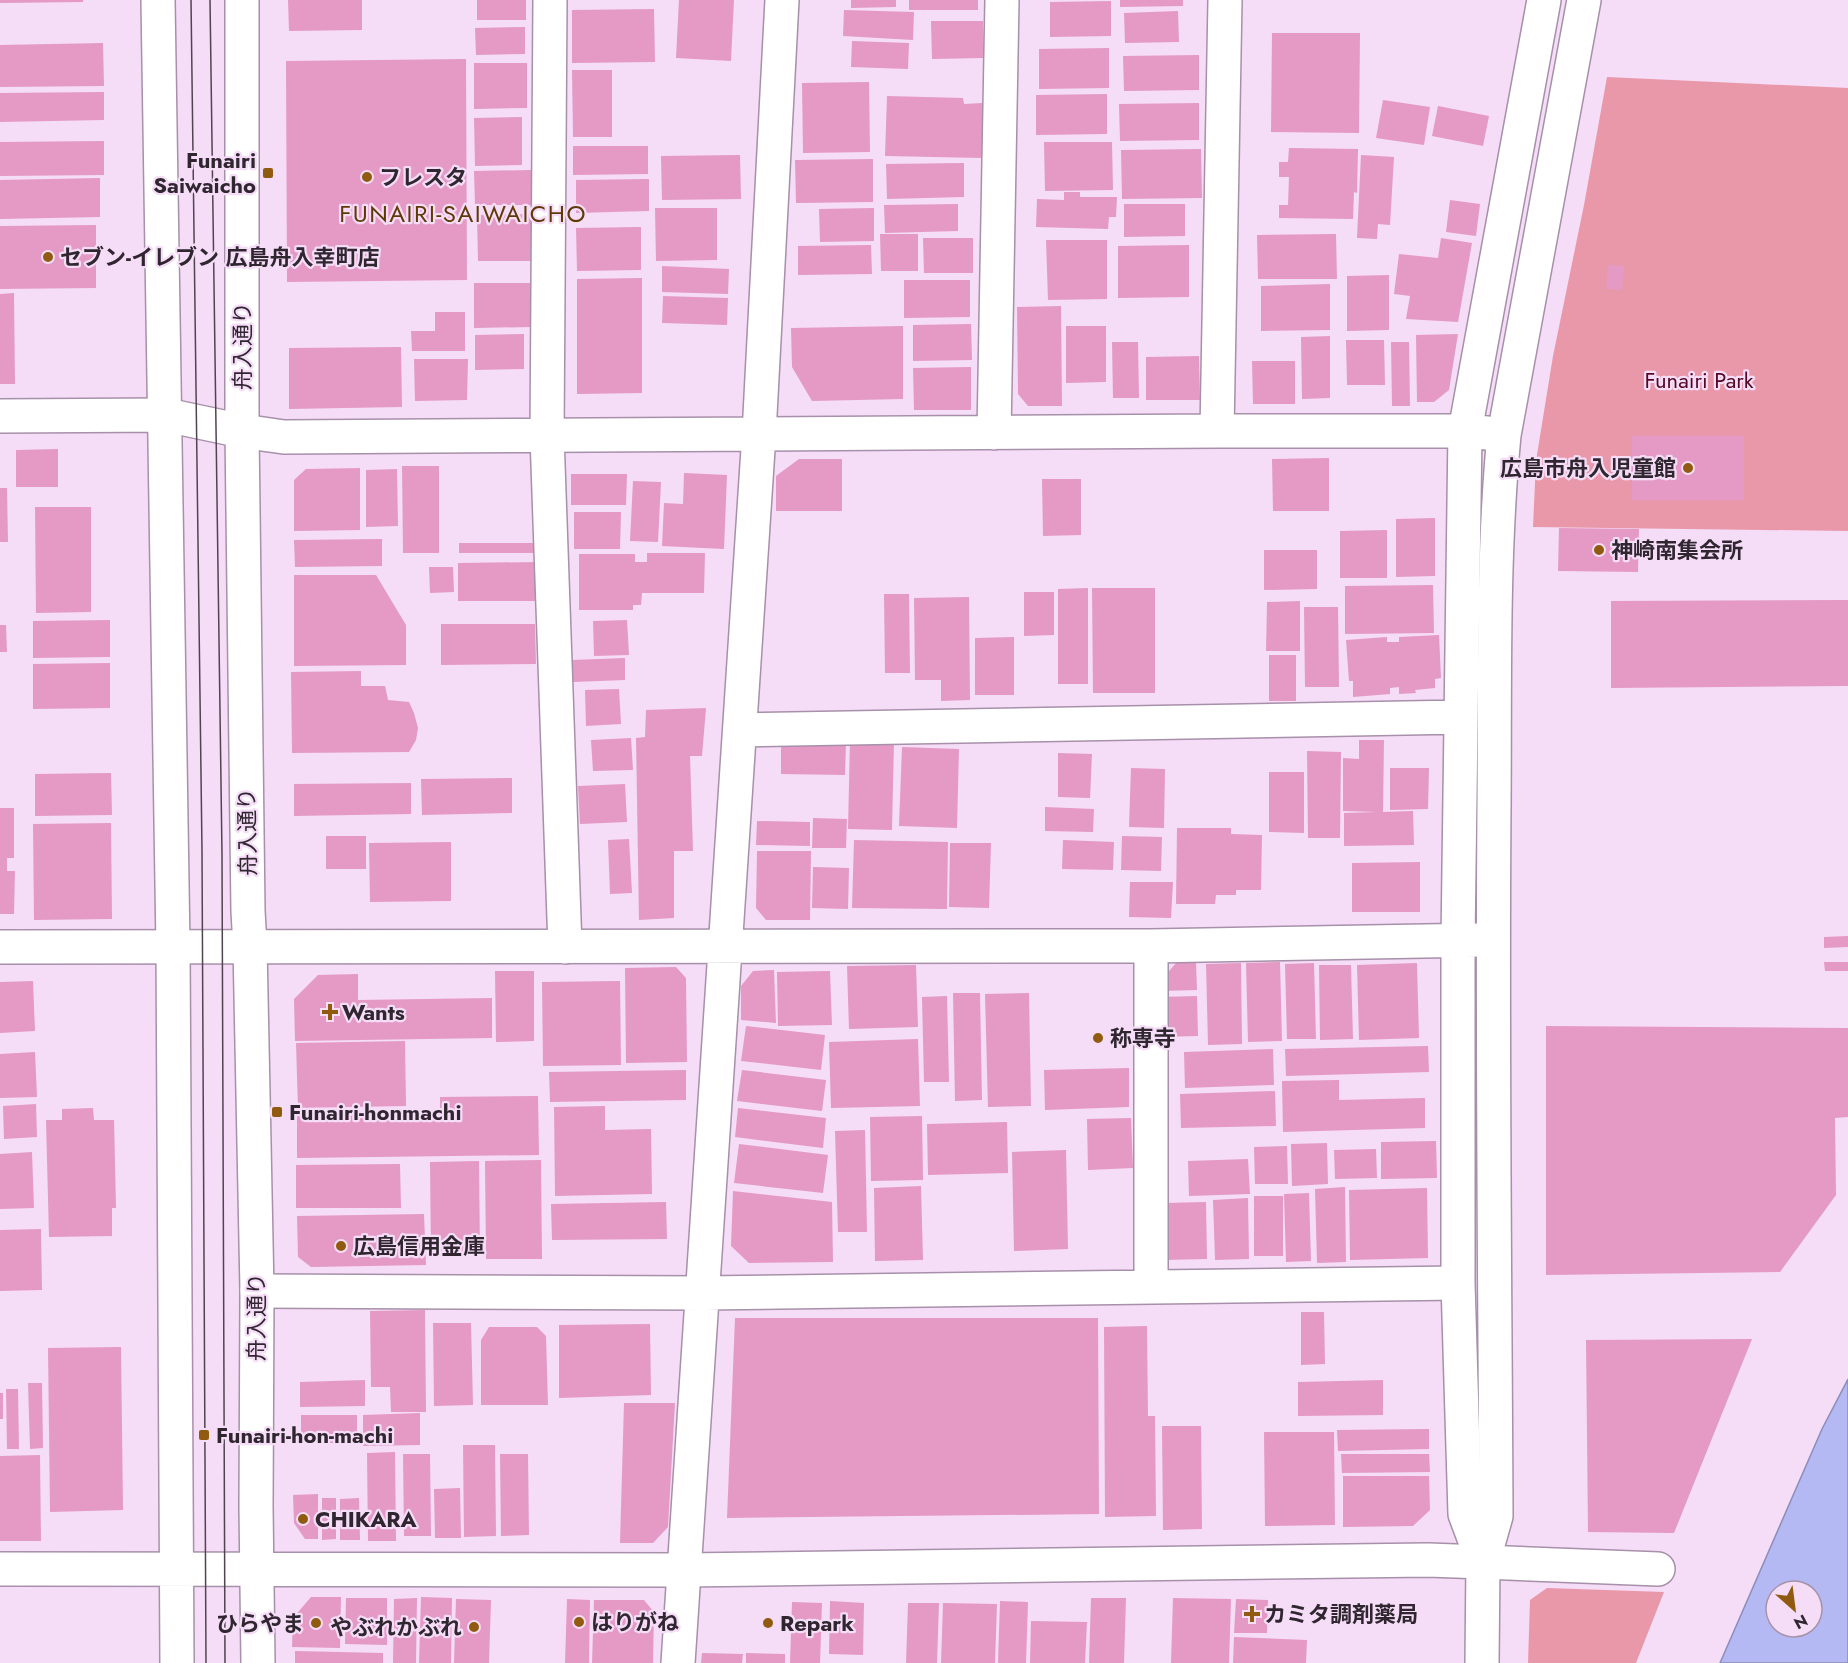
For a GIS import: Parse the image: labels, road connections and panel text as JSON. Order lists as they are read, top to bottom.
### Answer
{
  "streets": {
    "street": ["舟入通り"]
  },
  "districts": ["FUNAIRI-SAIWAICHO"],
  "parks": ["Funairi Park"],
  "places": {
    "transit": ["Funairi Saiwaicho", "Funairi-honmachi", "Funairi-hon-machi"],
    "other": [
      "フレスタ",
      "セブン-イレブン 広島舟入幸町店",
      "広島市舟入児童館",
      "神崎南集会所",
      "称専寺",
      "広島信用金庫",
      "CHIKARA",
      "はりがね",
      "ひらやま",
      "Repark",
      "やぶれかぶれ"
    ],
    "health": ["Wants", "カミタ調剤薬局"]
  },
  "north": "bottom right"
}
